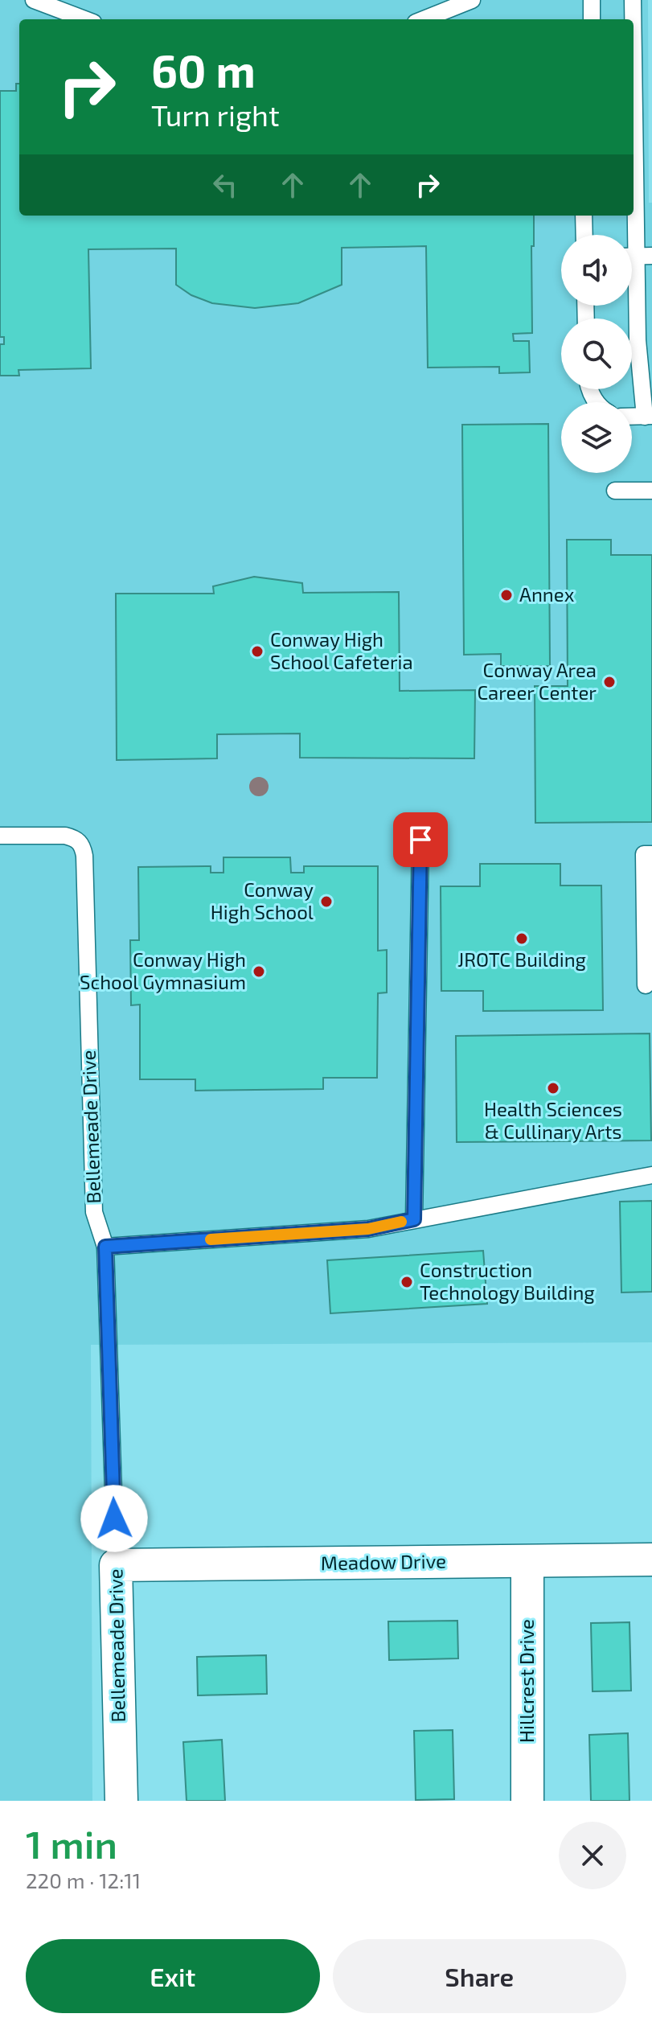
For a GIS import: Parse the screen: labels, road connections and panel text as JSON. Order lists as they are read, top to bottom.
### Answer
{
  "streets": {
    "street": ["Bellemeade Drive", "Meadow Drive", "Hillcrest Drive"]
  },
  "crossings": [
    ["Bellemeade Drive", "Meadow Drive"],
    ["Meadow Drive", "Hillcrest Drive"]
  ],
  "places": [
    "Annex",
    "Conway High School Cafeteria",
    "Conway Area Career Center",
    "Conway High School",
    "JROTC Building",
    "Conway High School Gymnasium",
    "Health Sciences & Cullinary Arts",
    "Construction Technology Building"
  ],
  "page": {
    "turn": ["60 m", "Turn right"],
    "heading": ["1 min", "220 m · 12:11"],
    "buttons": ["Exit", "Share"]
  }
}
